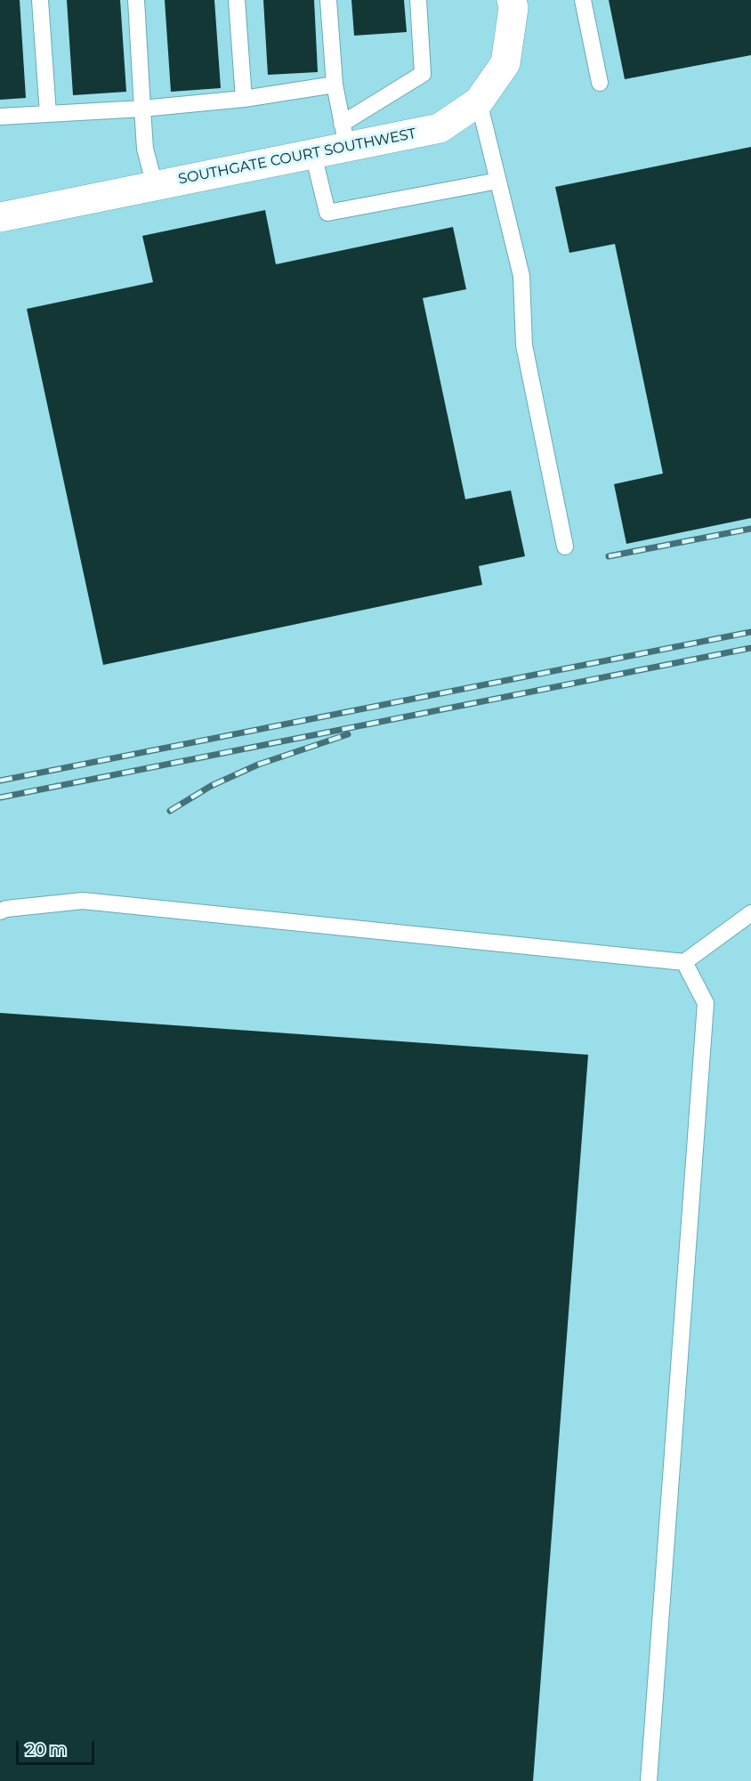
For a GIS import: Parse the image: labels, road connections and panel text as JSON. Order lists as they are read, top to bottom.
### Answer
{
  "streets": {
    "street": ["SOUTHGATE COURT SOUTHWEST"]
  },
  "scale_bar": "20 m"
}
